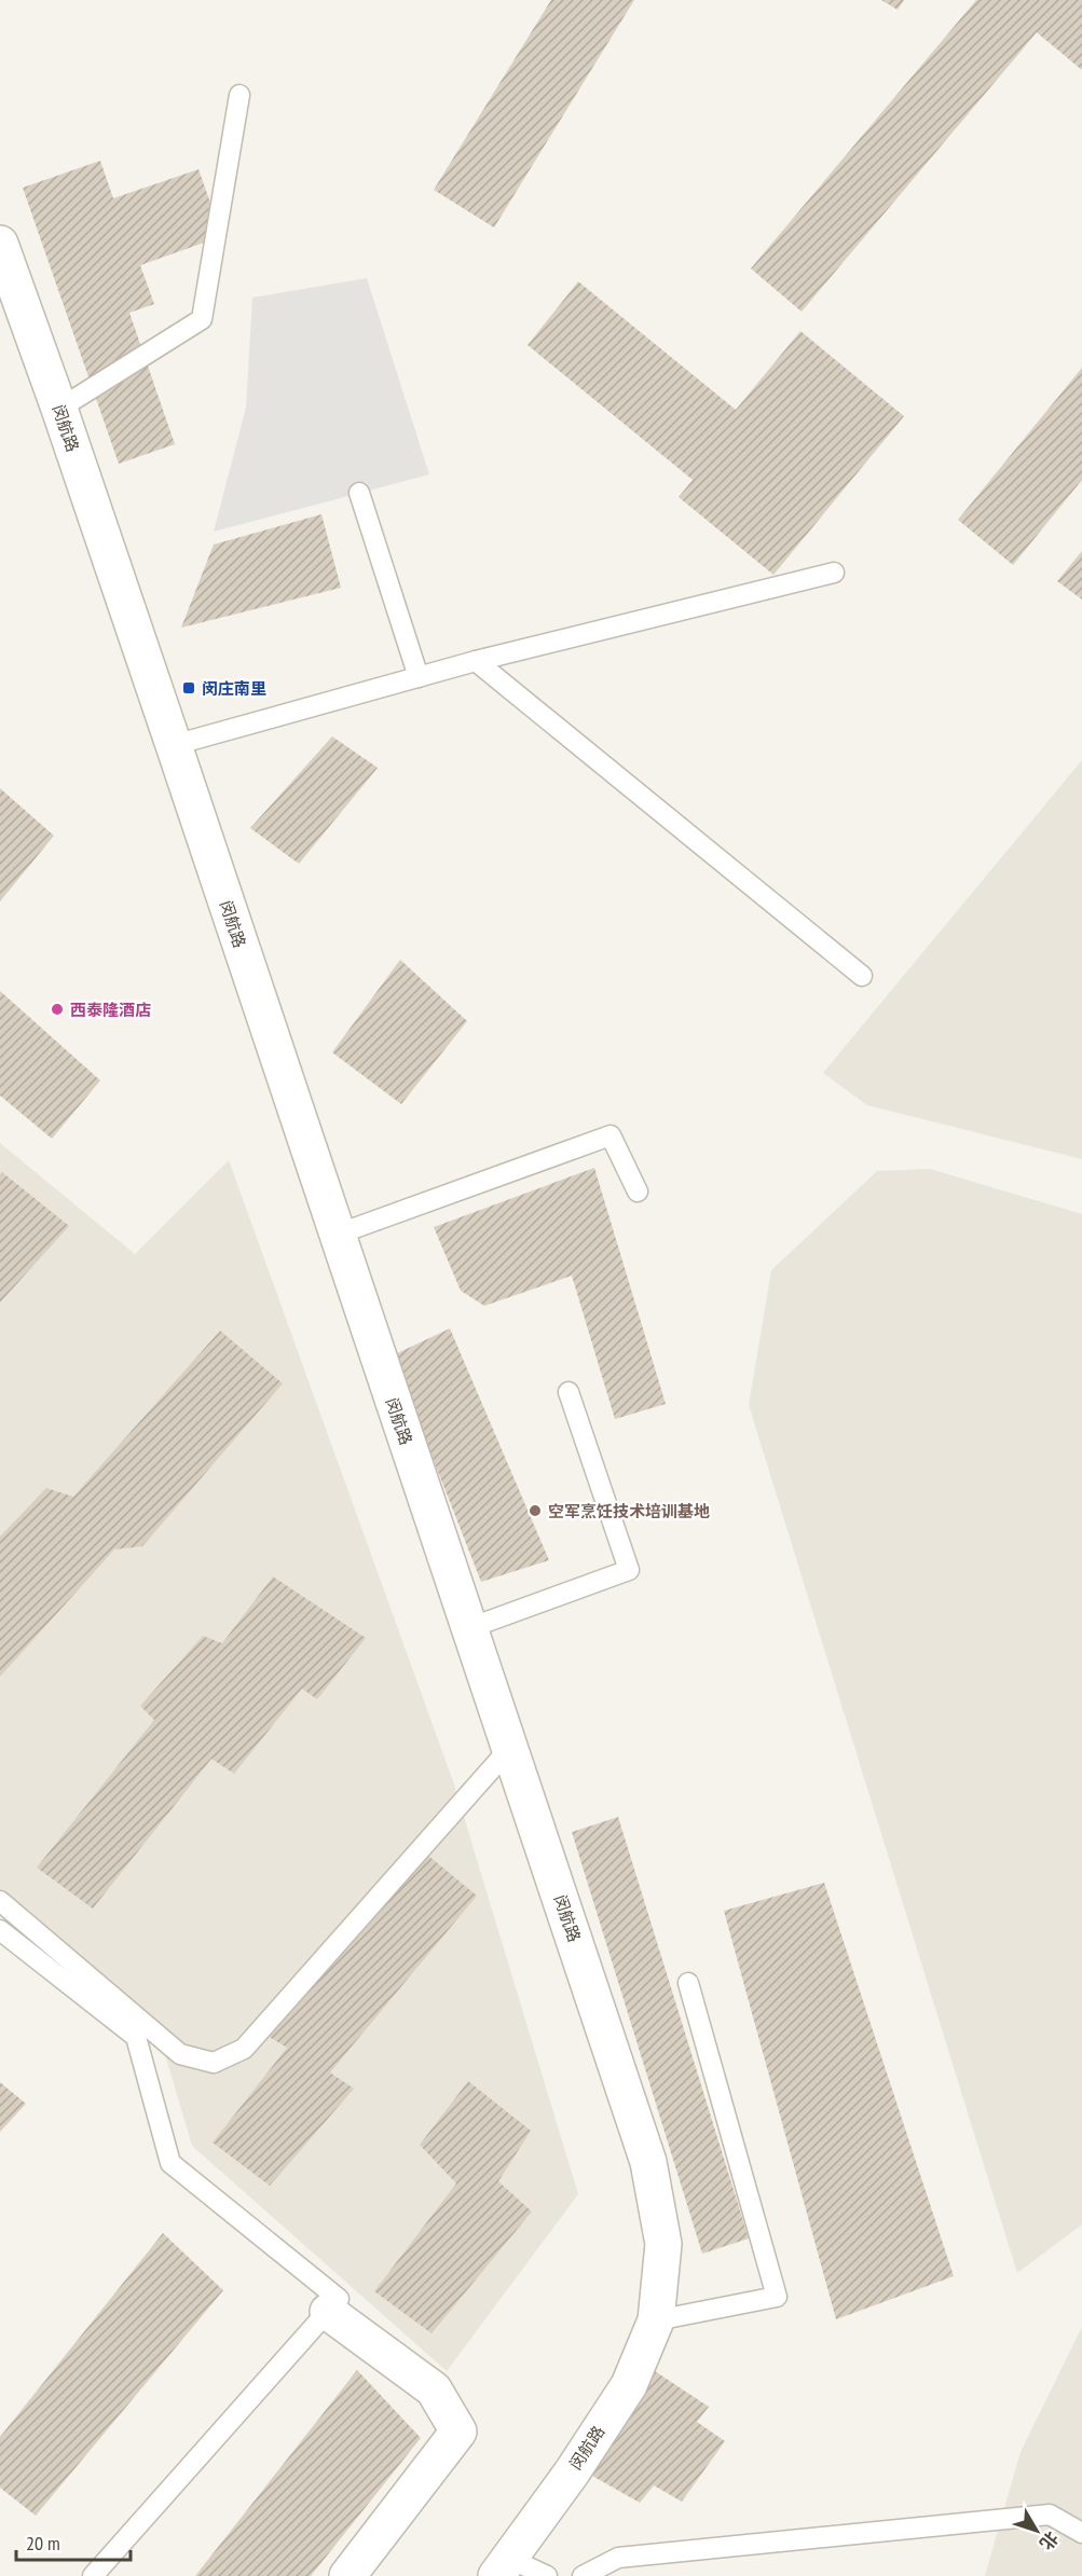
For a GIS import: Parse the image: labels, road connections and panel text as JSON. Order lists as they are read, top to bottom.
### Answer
{
  "streets": {
    "street": ["闵航路"]
  },
  "places": {
    "transit": ["闵庄南里"],
    "other": ["西泰隆酒店", "空军烹饪技术培训基地"]
  },
  "scale_bar": "20 m",
  "north": "bottom right"
}
